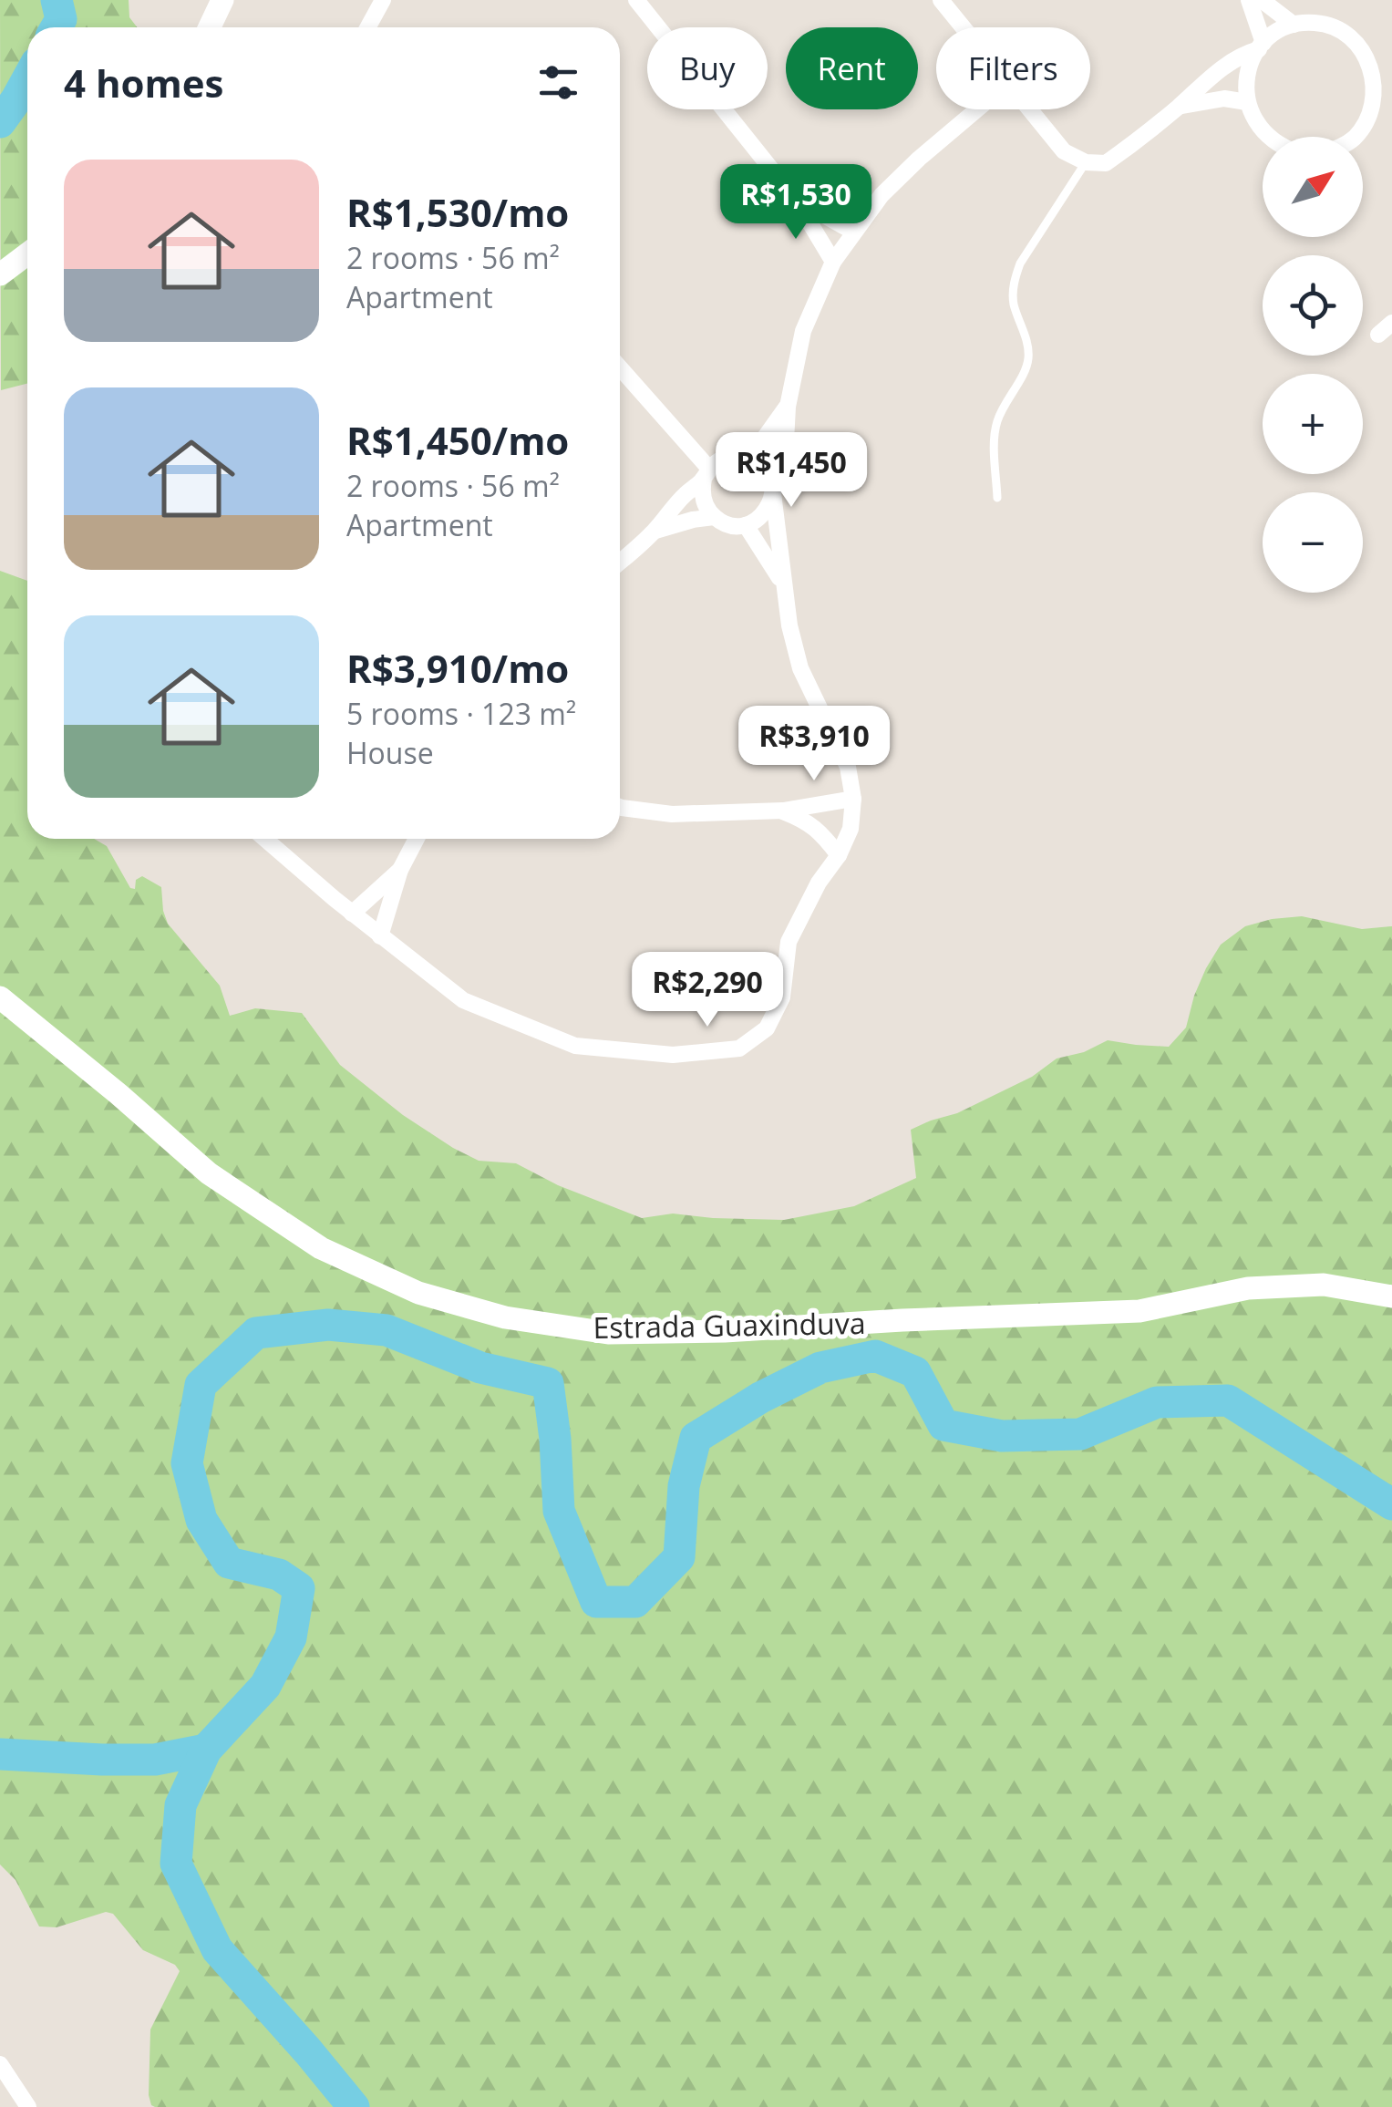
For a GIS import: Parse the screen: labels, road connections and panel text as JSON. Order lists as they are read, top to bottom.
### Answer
{
  "streets": {
    "street": ["Estrada Guaxinduva"]
  },
  "north": "top right",
  "page": {
    "chip": ["Buy", "Rent", "Filters"],
    "heading": "4 homes",
    "map_buttons": ["+", "−"],
    "list": [
      {
        "name": "R$1,530/mo",
        "note": "2 rooms · 56 m² · Apartment"
      },
      {
        "name": "R$1,450/mo",
        "note": "2 rooms · 56 m² · Apartment"
      },
      {
        "name": "R$3,910/mo",
        "note": "5 rooms · 123 m² · House"
      }
    ],
    "price": [
      "R$1,530",
      "R$1,450",
      "R$3,910",
      "R$2,290"
    ]
  }
}
